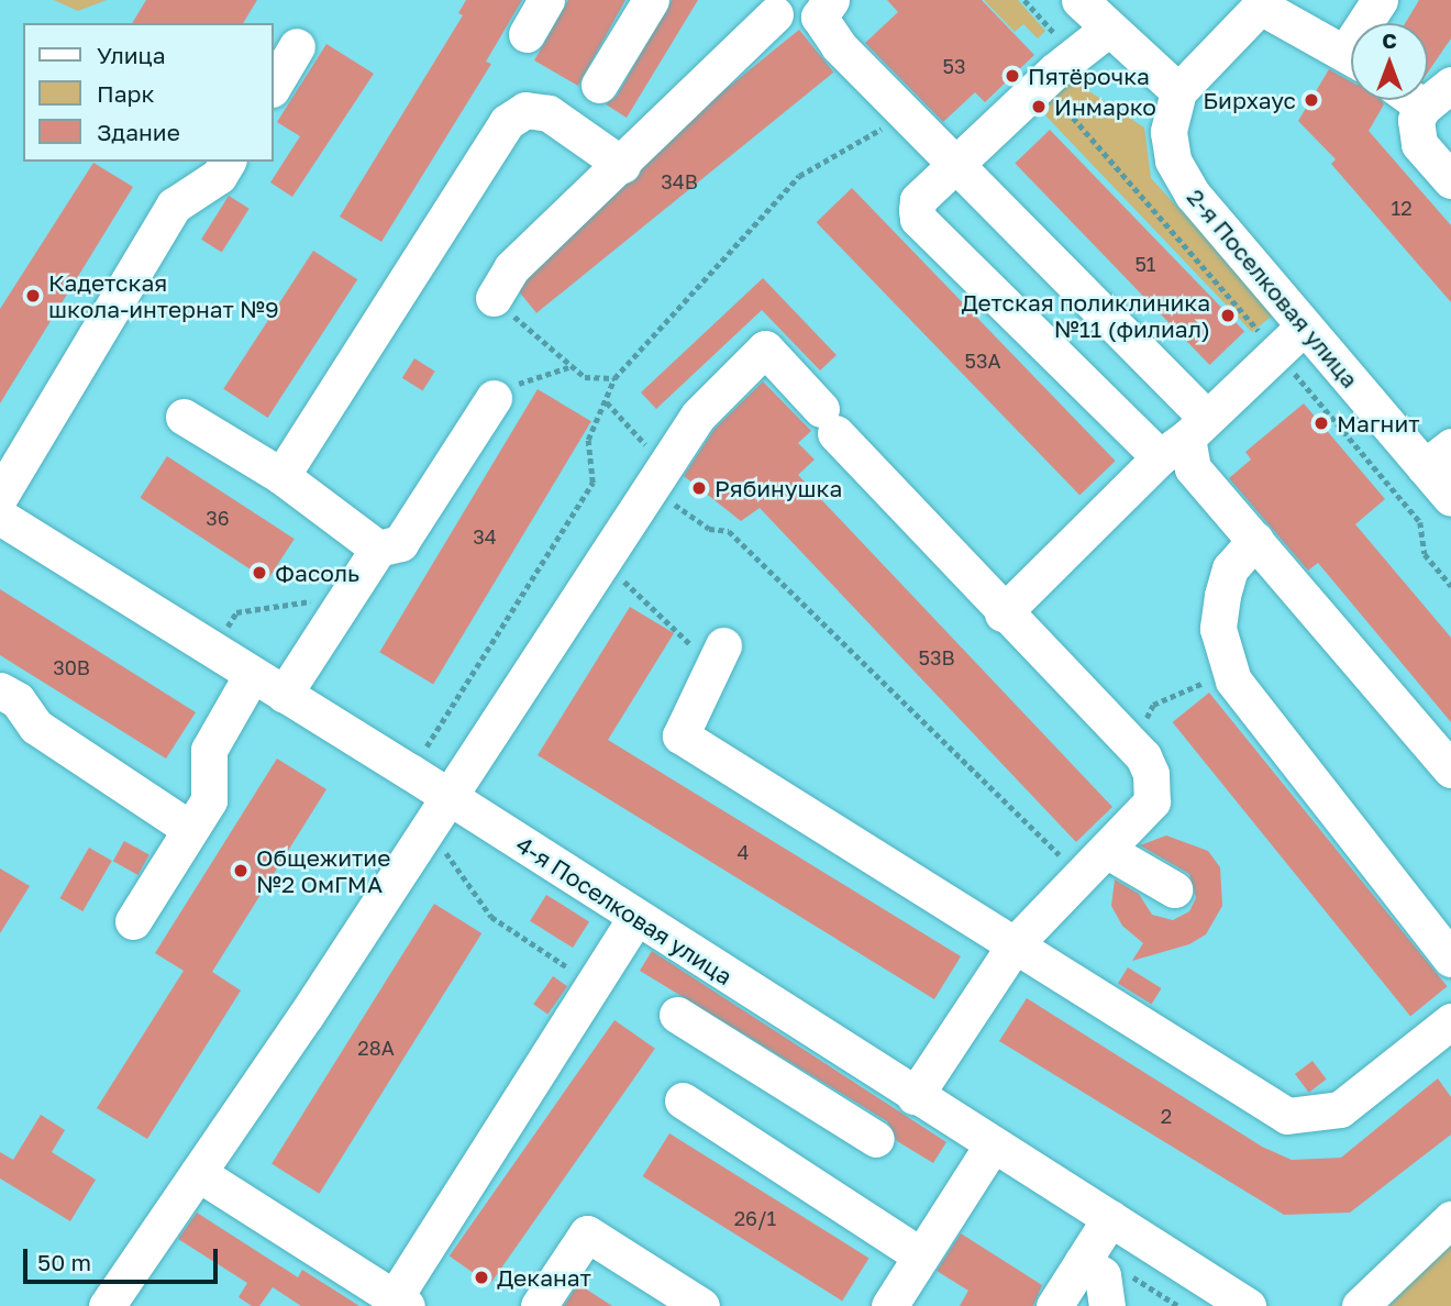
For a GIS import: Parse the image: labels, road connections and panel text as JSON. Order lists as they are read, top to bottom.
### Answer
{
  "streets": {
    "street": ["2-я Поселковая улица", "4-я Поселковая улица"]
  },
  "places": [
    "Пятёрочка",
    "Бирхаус",
    "Инмарко",
    "Кадетская школа-интернат №9",
    "Детская поликлиника №11 (филиал)",
    "Магнит",
    "Рябинушка",
    "Фасоль",
    "Общежитие №2 ОмГМА",
    "Деканат"
  ],
  "house_numbers": [
    "53",
    "34В",
    "12",
    "51",
    "53А",
    "36",
    "34",
    "53В",
    "30В",
    "4",
    "28А",
    "2",
    "26/1"
  ],
  "legend": ["Улица", "Парк", "Здание"],
  "scale_bar": "50 m",
  "north": "top"
}
